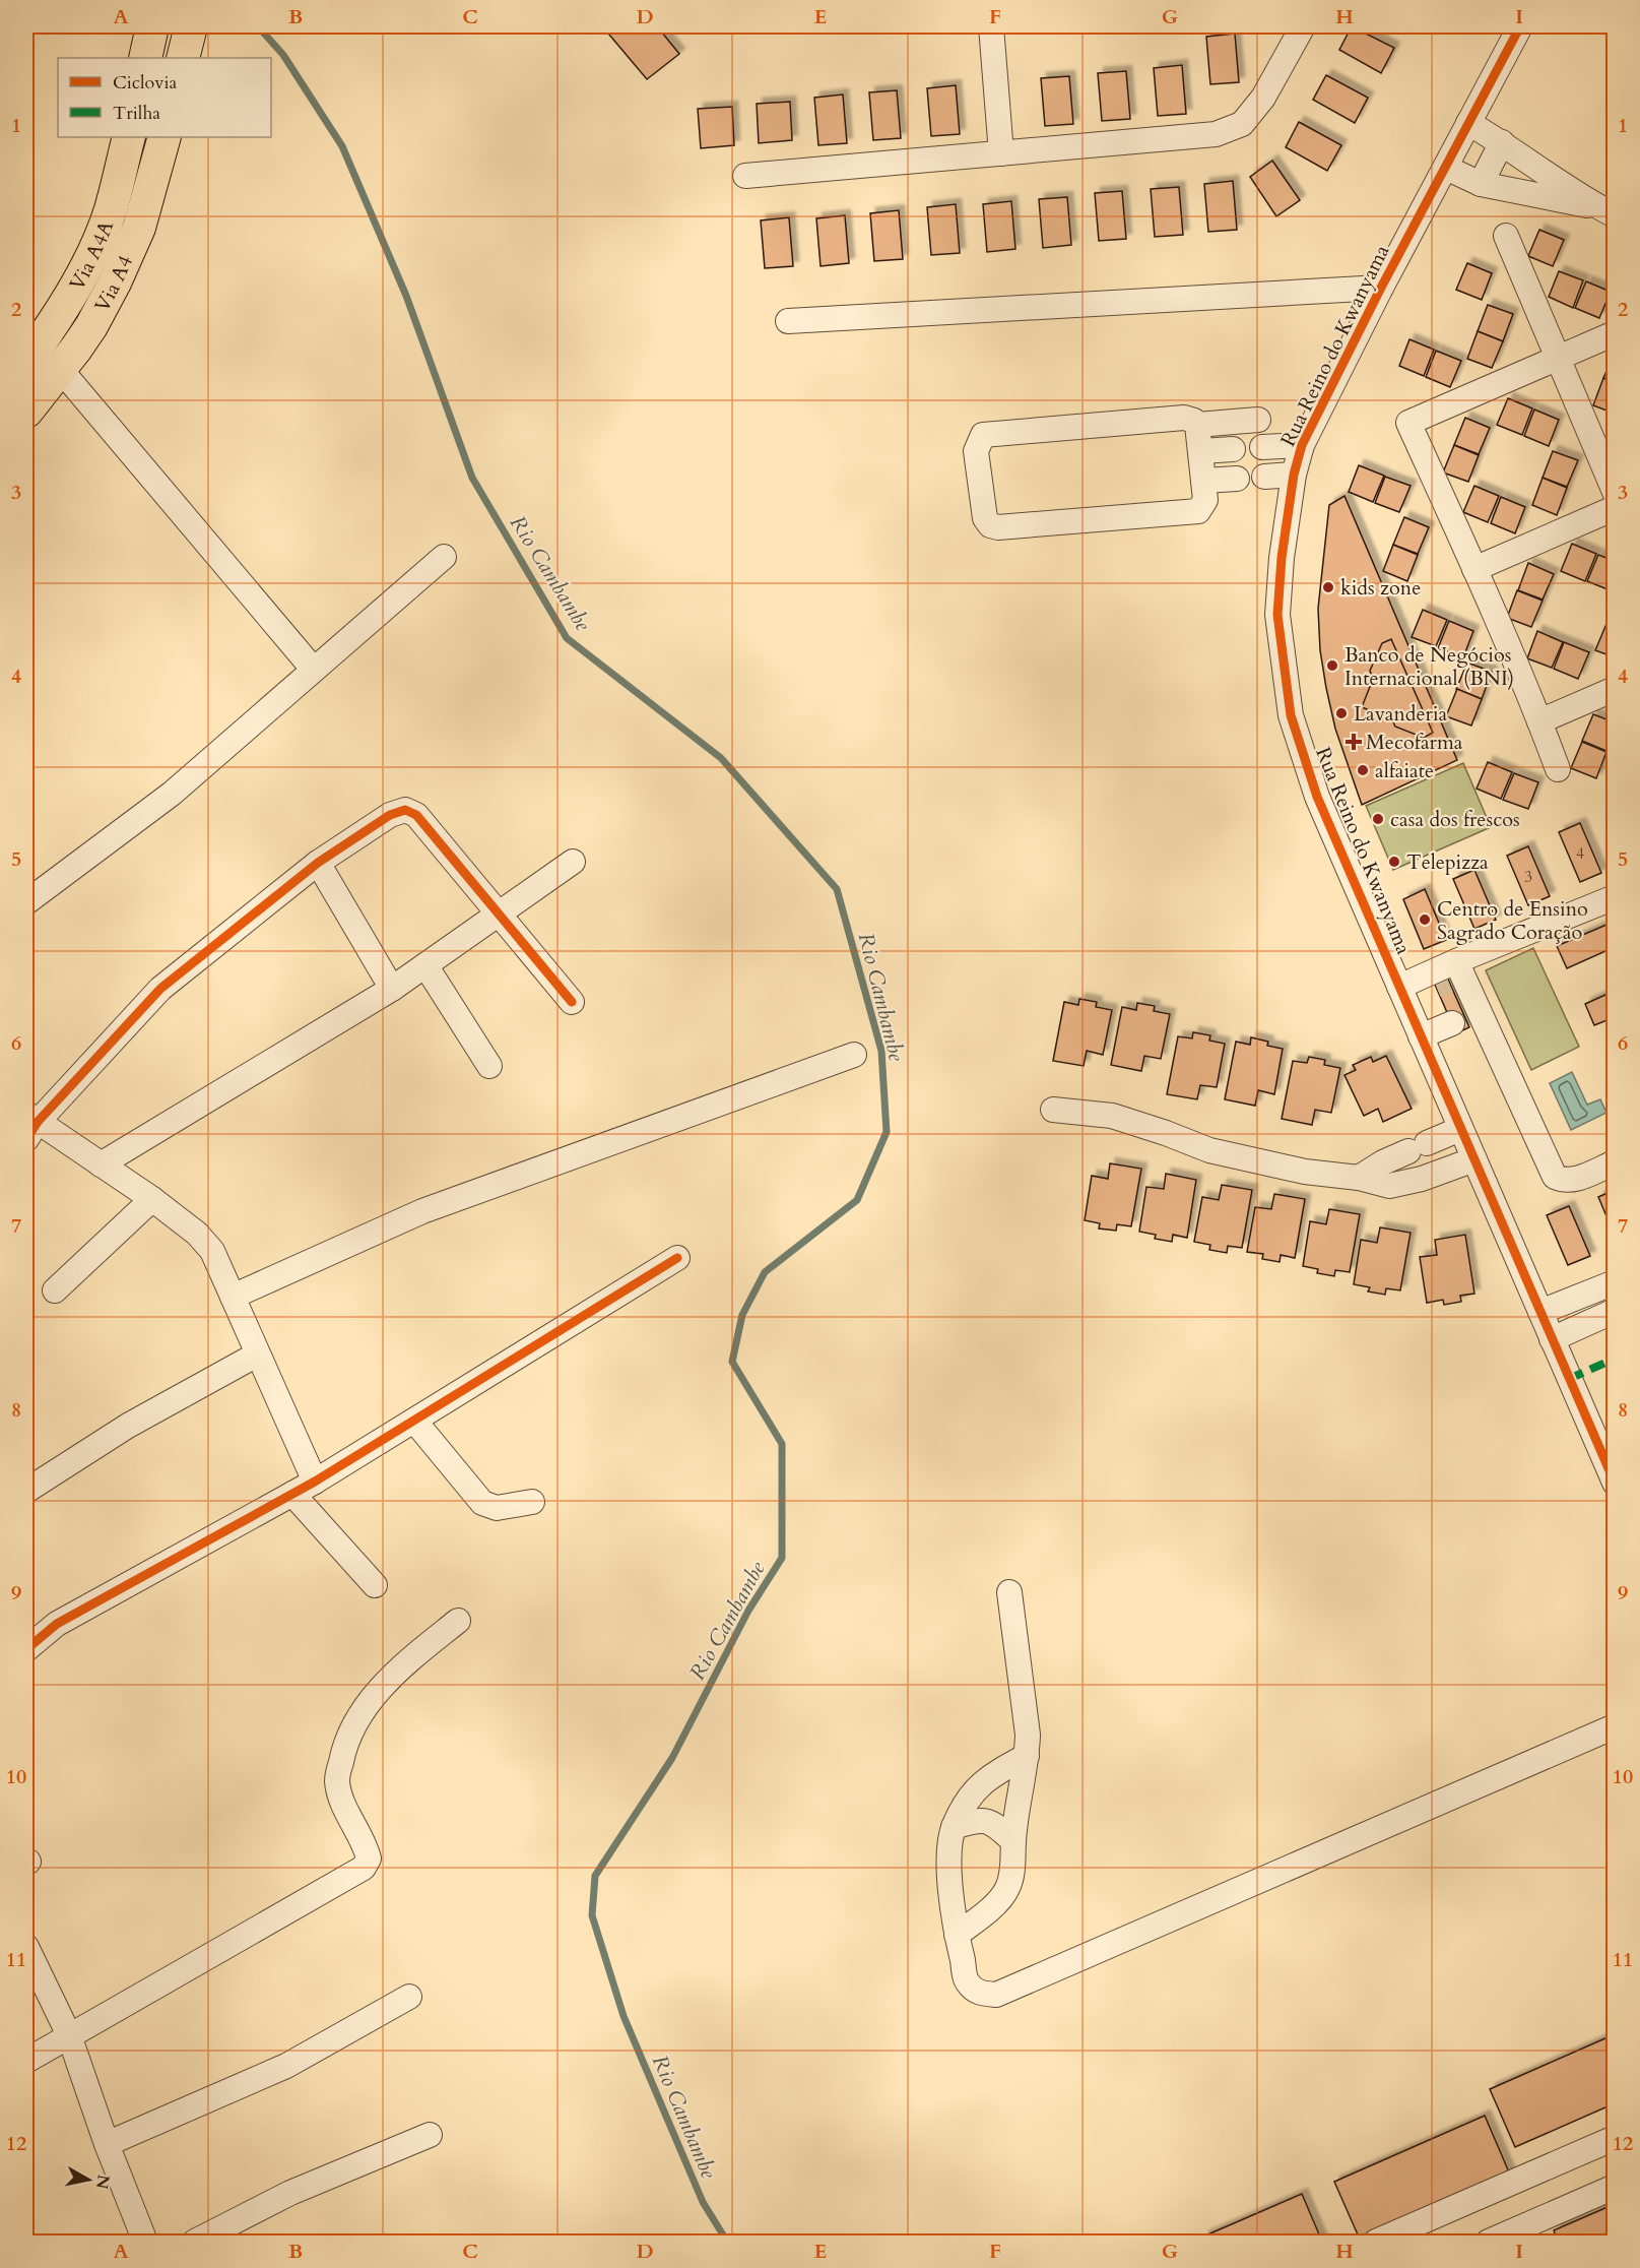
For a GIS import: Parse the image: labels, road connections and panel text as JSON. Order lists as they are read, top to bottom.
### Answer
{
  "streets": {
    "main road": ["Via A4A", "Via A4"],
    "street": ["Rua Reino do Kwanyama"]
  },
  "water": ["Rio Cambambe"],
  "places": {
    "other": [
      "kids zone",
      "Banco de Negócios Internacional (BNI)",
      "Lavanderia",
      "alfaiate",
      "casa dos frescos",
      "Telepizza",
      "Centro de Ensino Sagrado Coração"
    ],
    "health": ["Mecofarma"]
  },
  "house_numbers": ["4", "3"],
  "legend": ["Ciclovia", "Trilha"],
  "north": "right",
  "grid": {
    "columns": [
      "A",
      "B",
      "C",
      "D",
      "E",
      "F",
      "G",
      "H",
      "I"
    ],
    "rows": [
      "1",
      "2",
      "3",
      "4",
      "5",
      "6",
      "7",
      "8",
      "9",
      "10",
      "11",
      "12"
    ]
  }
}
